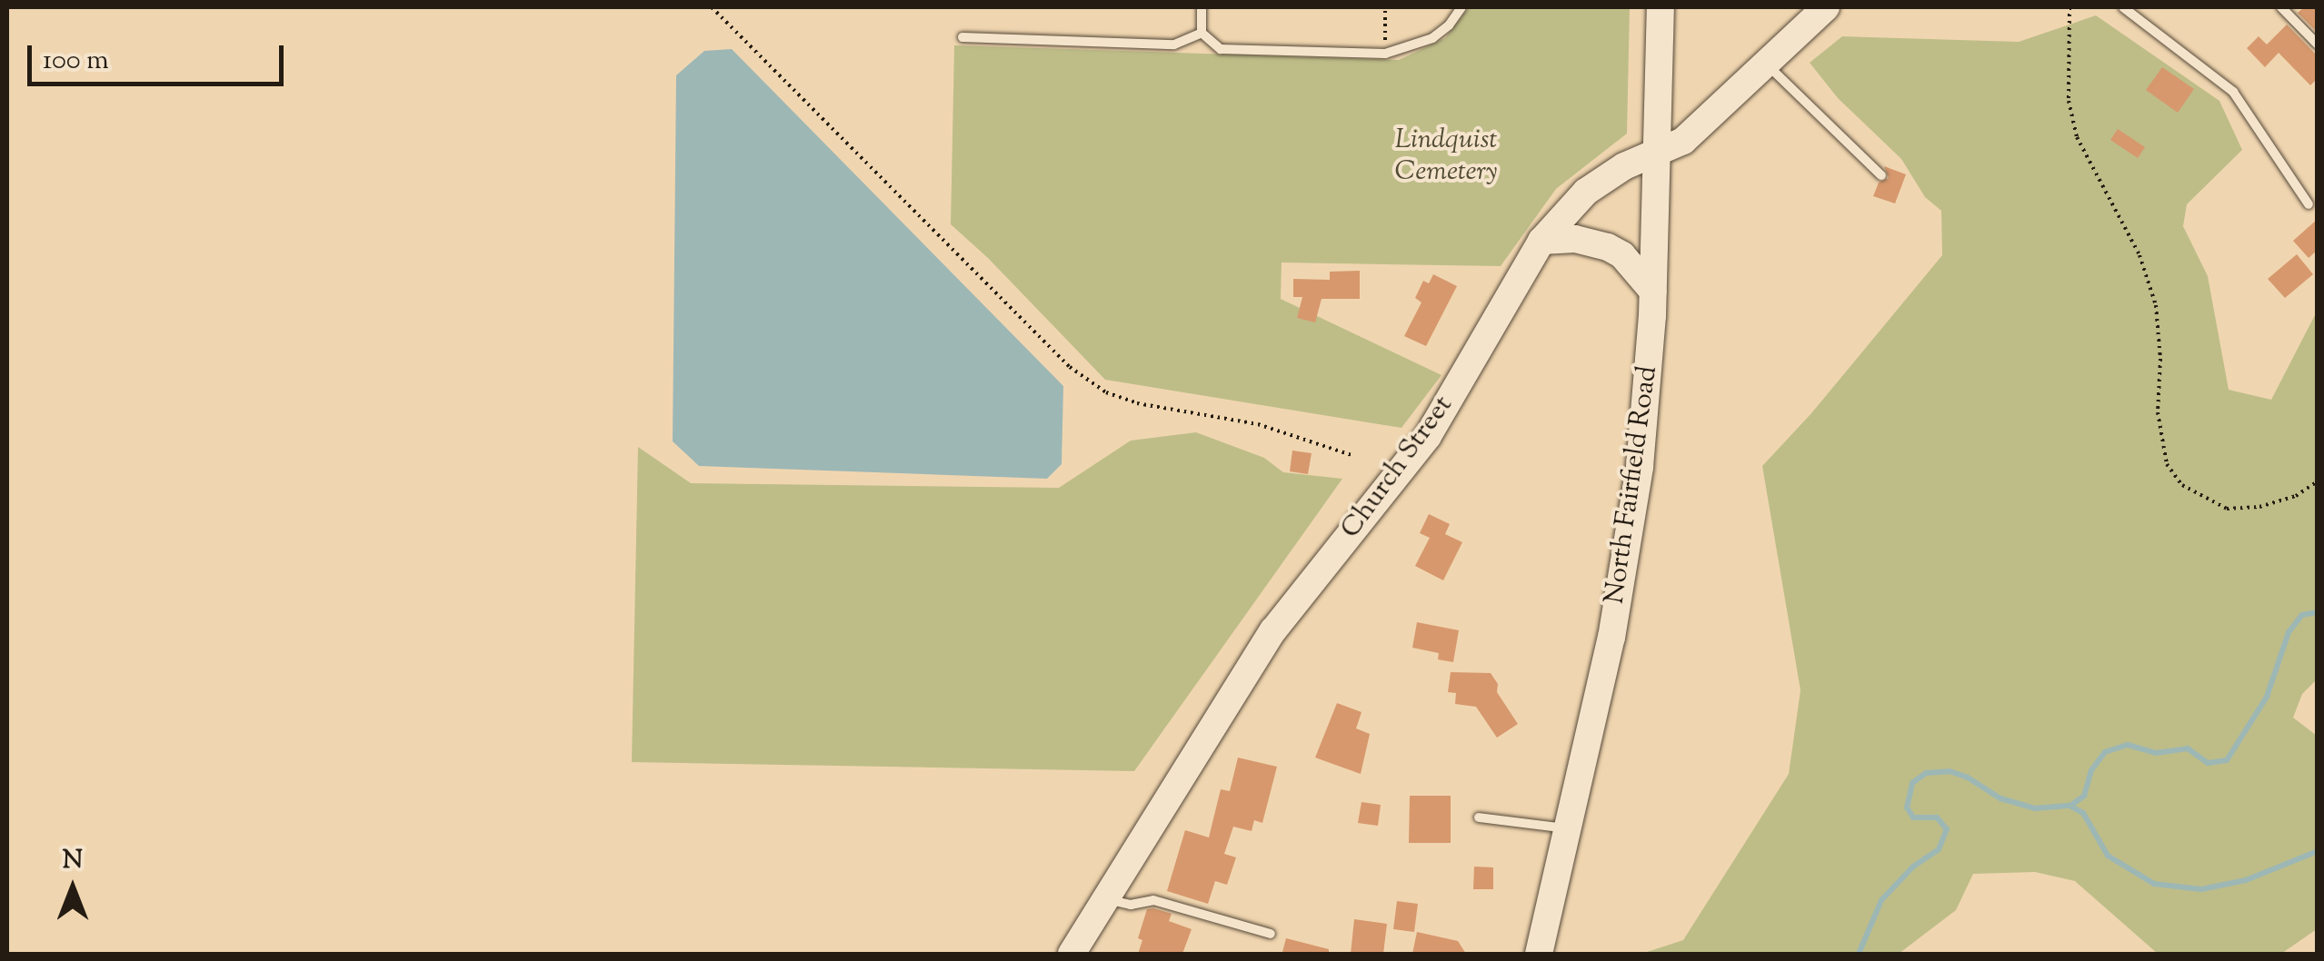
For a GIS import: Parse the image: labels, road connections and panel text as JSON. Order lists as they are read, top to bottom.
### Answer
{
  "streets": {
    "street": ["Church Street", "North Fairfield Road"]
  },
  "crossings": [
    ["Church Street", "North Fairfield Road"]
  ],
  "parks": ["Lindquist Cemetery"],
  "scale_bar": "100 m",
  "north": "top"
}
